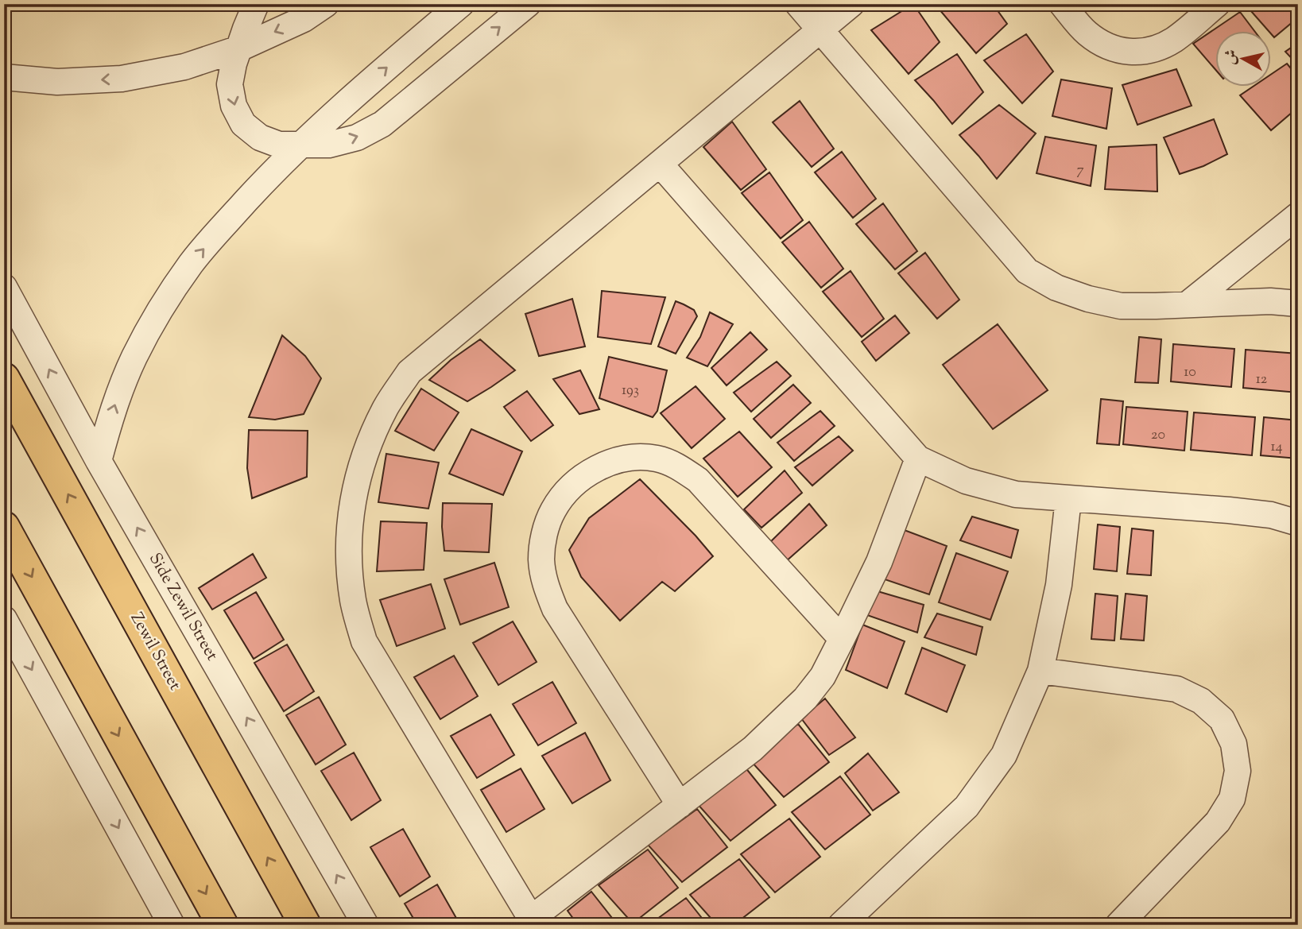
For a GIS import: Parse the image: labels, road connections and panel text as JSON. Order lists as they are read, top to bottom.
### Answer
{
  "streets": {
    "main road": ["Zewil Street"],
    "street": ["Side Zewil Street"]
  },
  "house_numbers": [
    "7",
    "10",
    "12",
    "193",
    "20",
    "14"
  ],
  "north": "left"
}
